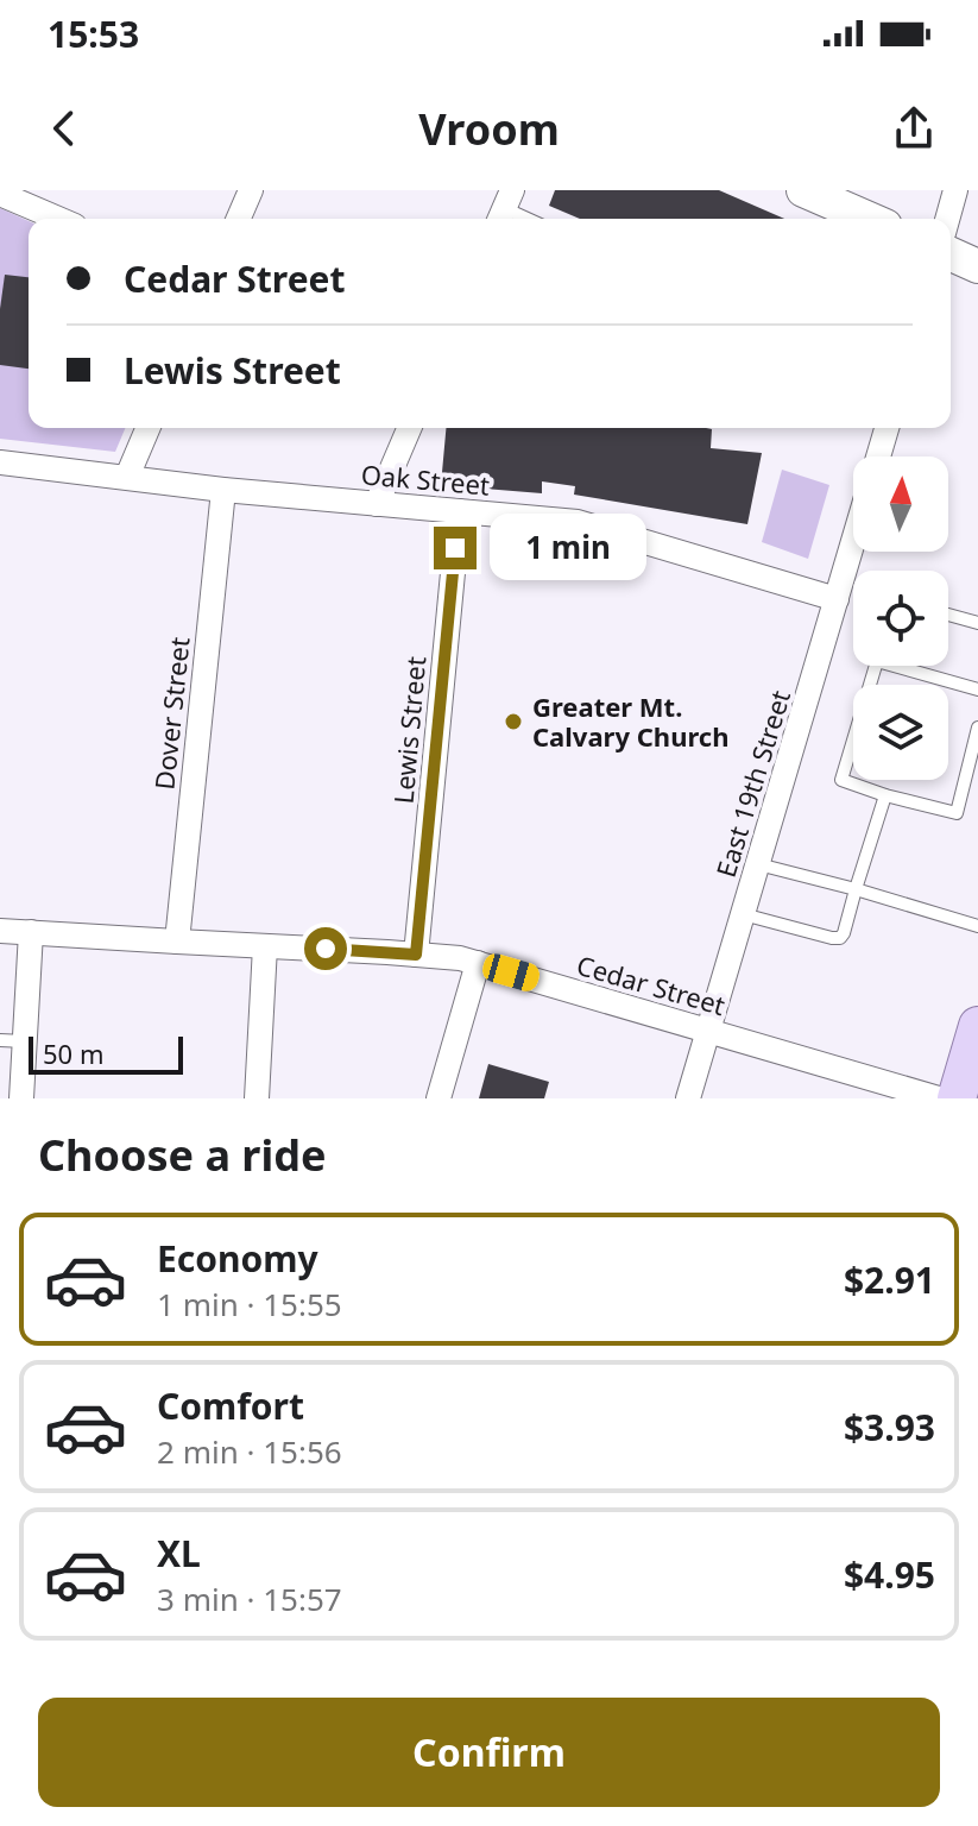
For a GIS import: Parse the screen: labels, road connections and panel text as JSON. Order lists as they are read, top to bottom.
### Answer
{
  "streets": {
    "street": [
      "Oak Street",
      "Dover Street",
      "Lewis Street",
      "East 19th Street",
      "Cedar Street"
    ]
  },
  "crossings": [
    ["Oak Street", "Dover Street"],
    ["Oak Street", "Lewis Street"],
    ["Oak Street", "East 19th Street"],
    ["Dover Street", "Cedar Street"],
    ["Lewis Street", "Cedar Street"],
    ["East 19th Street", "Cedar Street"]
  ],
  "places": ["Greater Mt. Calvary Church"],
  "scale_bar": "50 m",
  "north": "top",
  "page": {
    "status": "15:53",
    "header": "Vroom",
    "banner": ["Cedar Street", "Lewis Street"],
    "bubble": "1 min",
    "scale": "50 m",
    "heading": "Choose a ride",
    "list": [
      {
        "name": "Economy",
        "note": "1 min · 15:55",
        "value": "$2.91"
      },
      {
        "name": "Comfort",
        "note": "2 min · 15:56",
        "value": "$3.93"
      },
      {
        "name": "XL",
        "note": "3 min · 15:57",
        "value": "$4.95"
      }
    ],
    "buttons": "Confirm"
  }
}
